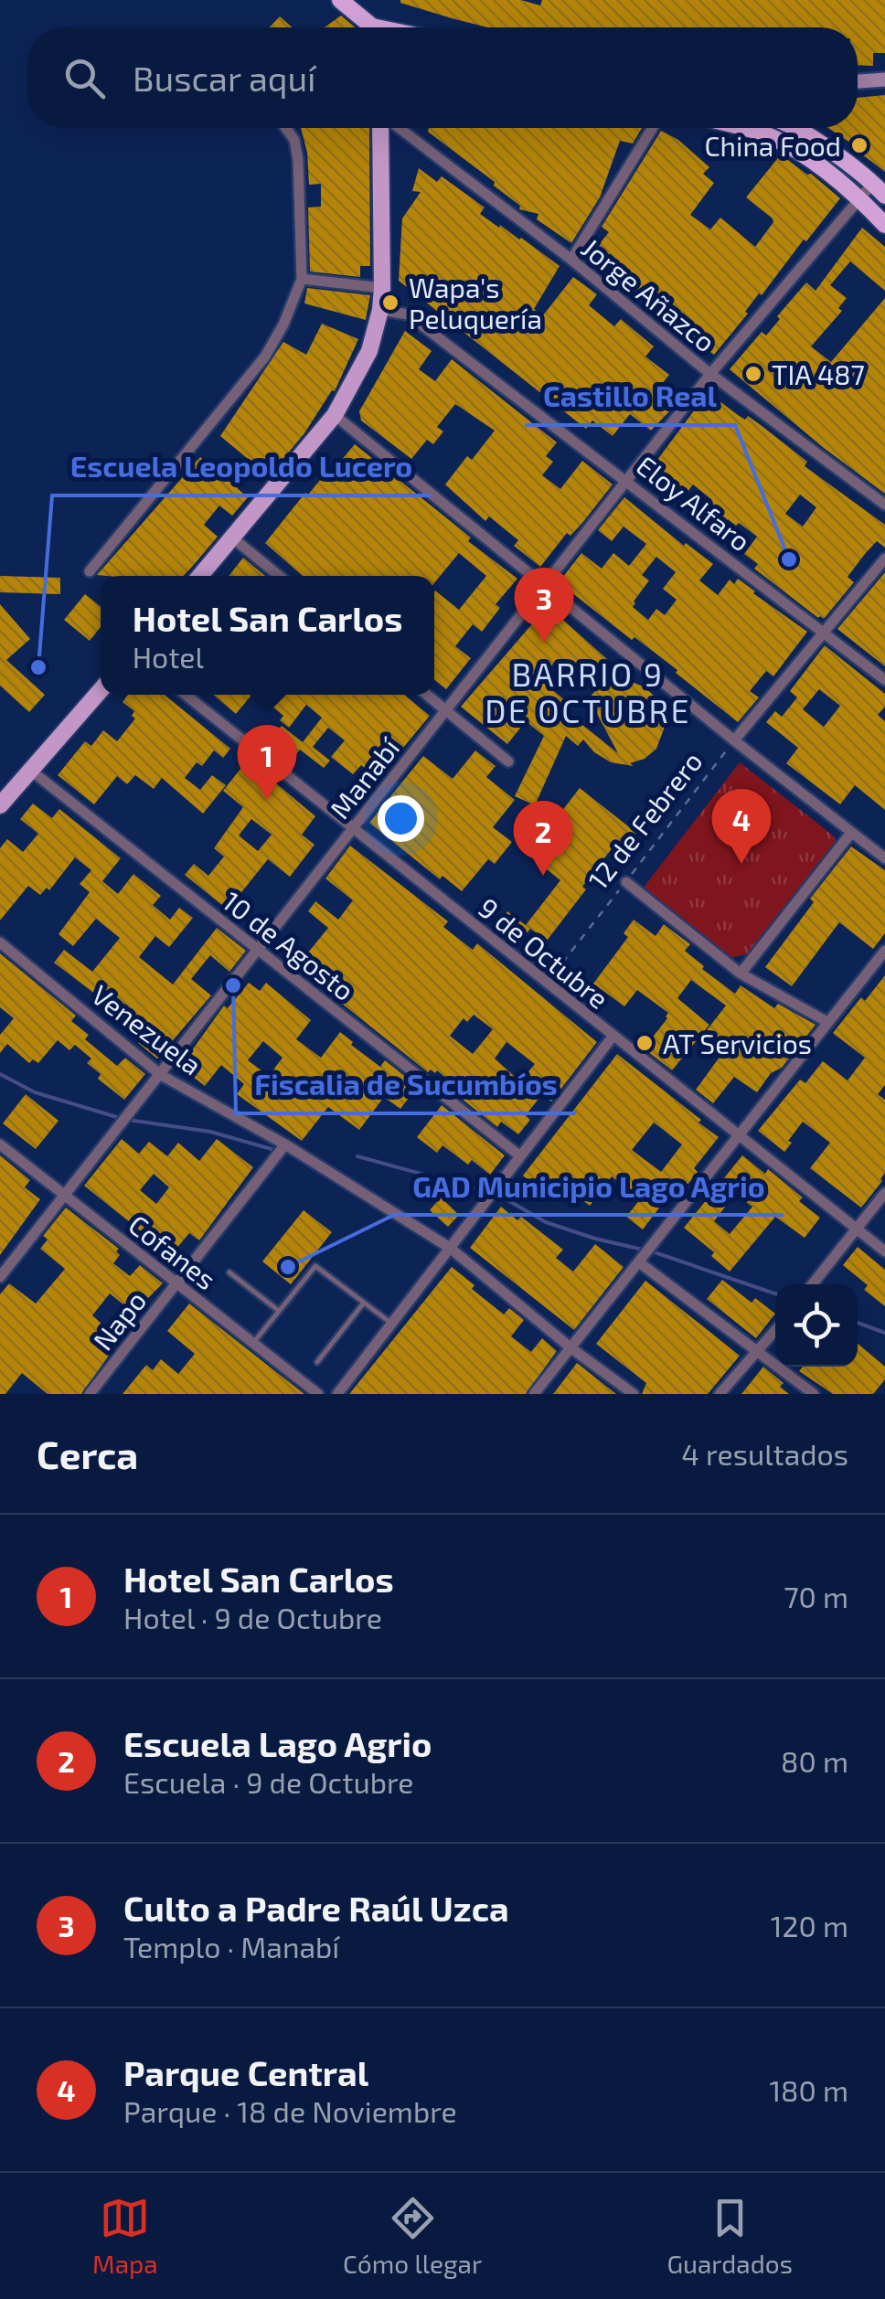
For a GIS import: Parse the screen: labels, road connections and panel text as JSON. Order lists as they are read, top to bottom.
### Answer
{
  "streets": {
    "street": [
      "Jorge Añazco",
      "Eloy Alfaro",
      "Manabí",
      "12 de Febrero",
      "10 de Agosto",
      "9 de Octubre",
      "Venezuela",
      "Cofanes",
      "Napo"
    ]
  },
  "crossings": [
    ["Jorge Añazco", "Manabí"],
    ["Eloy Alfaro", "Manabí"],
    ["Eloy Alfaro", "12 de Febrero"],
    ["Manabí", "10 de Agosto"],
    ["Manabí", "9 de Octubre"],
    ["Manabí", "Venezuela"],
    ["Manabí", "Cofanes"],
    ["12 de Febrero", "9 de Octubre"],
    ["Venezuela", "Napo"],
    ["Cofanes", "Napo"]
  ],
  "districts": ["BARRIO 9 DE OCTUBRE"],
  "places": [
    "China Food",
    "Wapa's Peluquería",
    "TIA 487",
    "Castillo Real",
    "Escuela Leopoldo Lucero",
    "Fiscalia de Sucumbíos",
    "AT Servicios",
    "GAD Municipio Lago Agrio"
  ],
  "page": {
    "search": "Buscar aquí",
    "pins": [
      "3",
      "1",
      "4",
      "2"
    ],
    "popup": ["Hotel San Carlos", "Hotel"],
    "heading": ["Cerca", "4 resultados"],
    "list": [
      {
        "mark": "1",
        "name": "Hotel San Carlos",
        "note": "Hotel · 9 de Octubre",
        "value": "70 m"
      },
      {
        "mark": "2",
        "name": "Escuela Lago Agrio",
        "note": "Escuela · 9 de Octubre",
        "value": "80 m"
      },
      {
        "mark": "3",
        "name": "Culto a Padre Raúl Uzca",
        "note": "Templo · Manabí",
        "value": "120 m"
      },
      {
        "mark": "4",
        "name": "Parque Central",
        "note": "Parque · 18 de Noviembre",
        "value": "180 m"
      }
    ],
    "nav": ["Mapa", "Cómo llegar", "Guardados"]
  }
}
